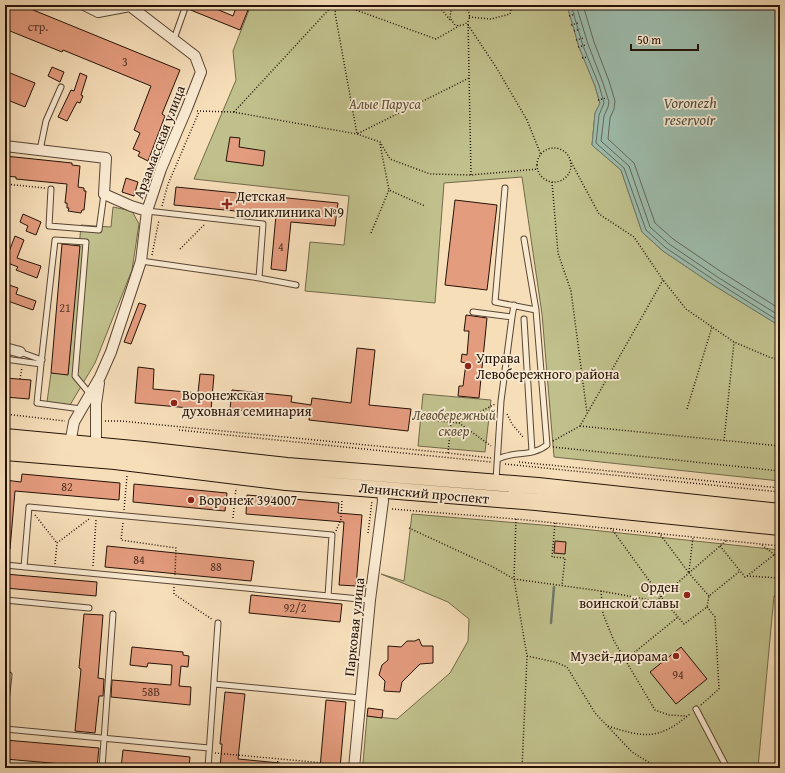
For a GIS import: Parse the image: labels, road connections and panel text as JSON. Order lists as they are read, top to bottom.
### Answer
{
  "streets": {
    "main road": ["Ленинский проспект"],
    "street": ["Арзамасская улица", "Парковая улица"]
  },
  "crossings": [
    ["Арзамасская улица", "Ленинский проспект"],
    ["Ленинский проспект", "Парковая улица"]
  ],
  "water": ["Voronezh reservoir"],
  "parks": ["Алые Паруса", "Левобережный сквер"],
  "places": {
    "health": ["Детская поликлиника №9"],
    "other": [
      "Управа Левобережного района",
      "Воронежская духовная семинария",
      "Воронеж 394007",
      "Орден воинской славы",
      "Музей-диорама"
    ]
  },
  "house_numbers": [
    "стр.",
    "3",
    "4",
    "21",
    "82",
    "84",
    "88",
    "92/2",
    "94",
    "58В"
  ],
  "scale_bar": "50 m"
}
